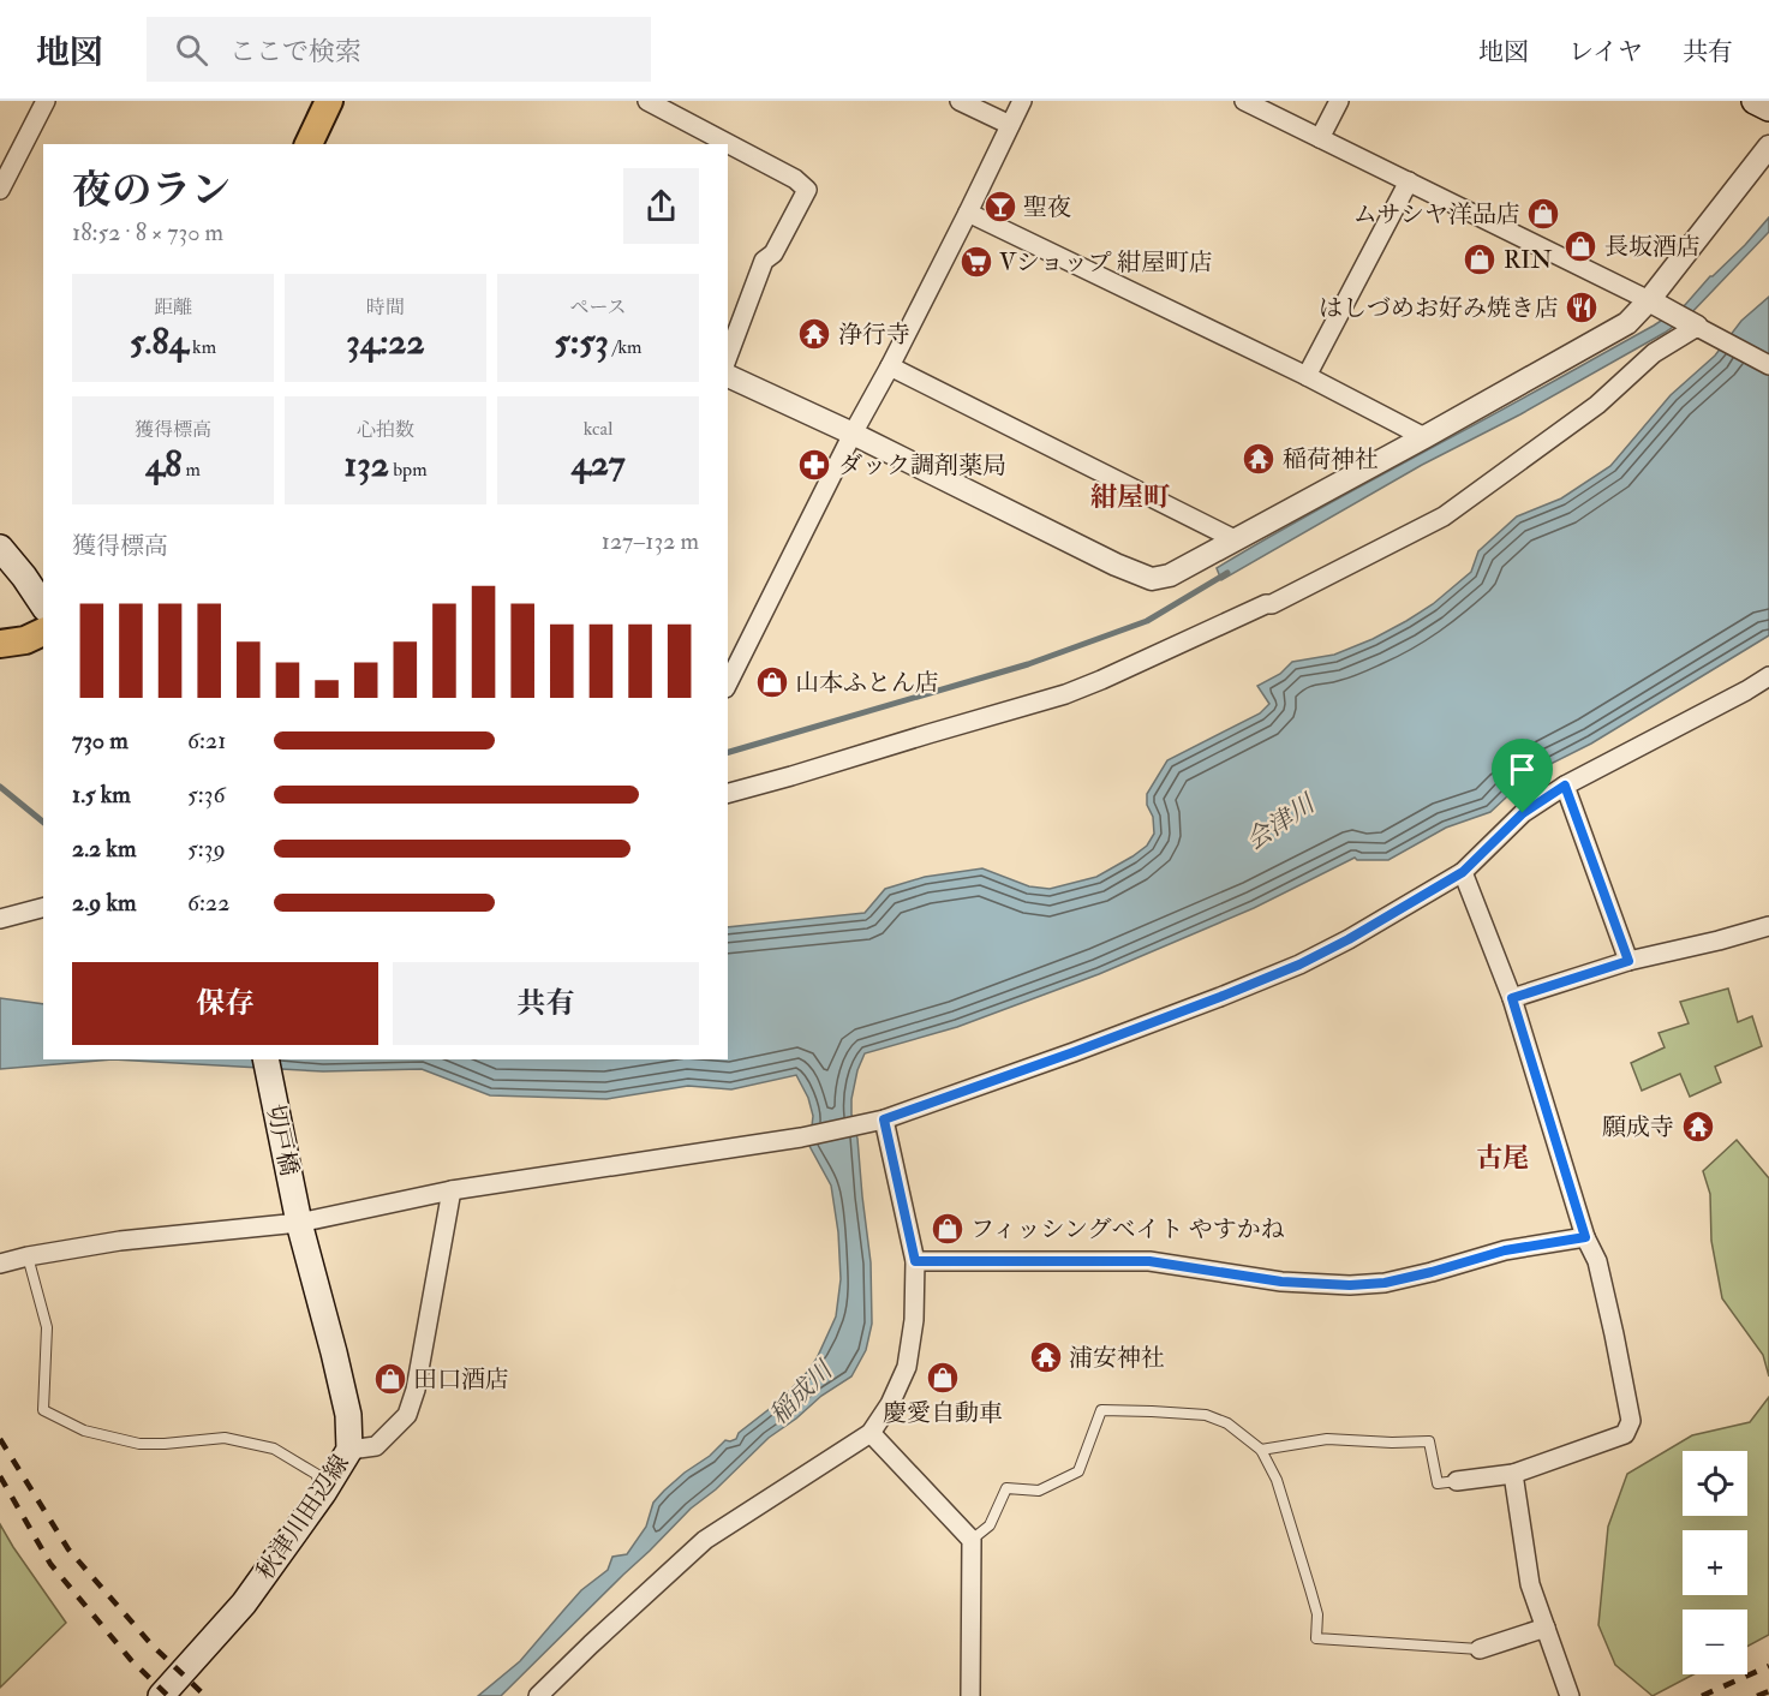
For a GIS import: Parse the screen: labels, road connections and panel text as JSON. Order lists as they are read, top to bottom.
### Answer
{
  "streets": {
    "main road": ["切戸橋", "秋津川田辺線"]
  },
  "crossings": [
    ["切戸橋", "秋津川田辺線"]
  ],
  "districts": ["紺屋町", "古尾"],
  "water": ["会津川", "稲成川"],
  "places": {
    "bar": ["聖夜"],
    "shop": [
      "ムサシヤ洋品店",
      "長坂酒店",
      "RIN",
      "山本ふとん店",
      "フィッシングベイト やすかね",
      "慶愛自動車",
      "田口酒店"
    ],
    "supermarket": ["Vショップ 紺屋町店"],
    "restaurant": ["はしづめお好み焼き店"],
    "temple": [
      "浄行寺",
      "稲荷神社",
      "願成寺",
      "浦安神社"
    ],
    "pharmacy": ["ダック調剤薬局"]
  },
  "page": {
    "header": "地図",
    "search": "ここで検索",
    "nav": ["地図", "レイヤ", "共有"],
    "heading": ["夜のラン", "18:52 · 8 × 730 m"],
    "stats": [
      ["距離", "5.84 km"],
      ["時間", "34:22"],
      ["ペース", "5:53 /km"],
      ["獲得標高", "48 m"],
      ["心拍数", "132 bpm"],
      ["kcal", "427"]
    ],
    "chart": ["獲得標高", "127–132 m"],
    "list": [
      {
        "name": "730 m",
        "note": "6:21"
      },
      {
        "name": "1.5 km",
        "note": "5:36"
      },
      {
        "name": "2.2 km",
        "note": "5:39"
      },
      {
        "name": "2.9 km",
        "note": "6:22"
      }
    ],
    "buttons": ["保存", "共有"],
    "map_buttons": ["+", "−"]
  }
}
